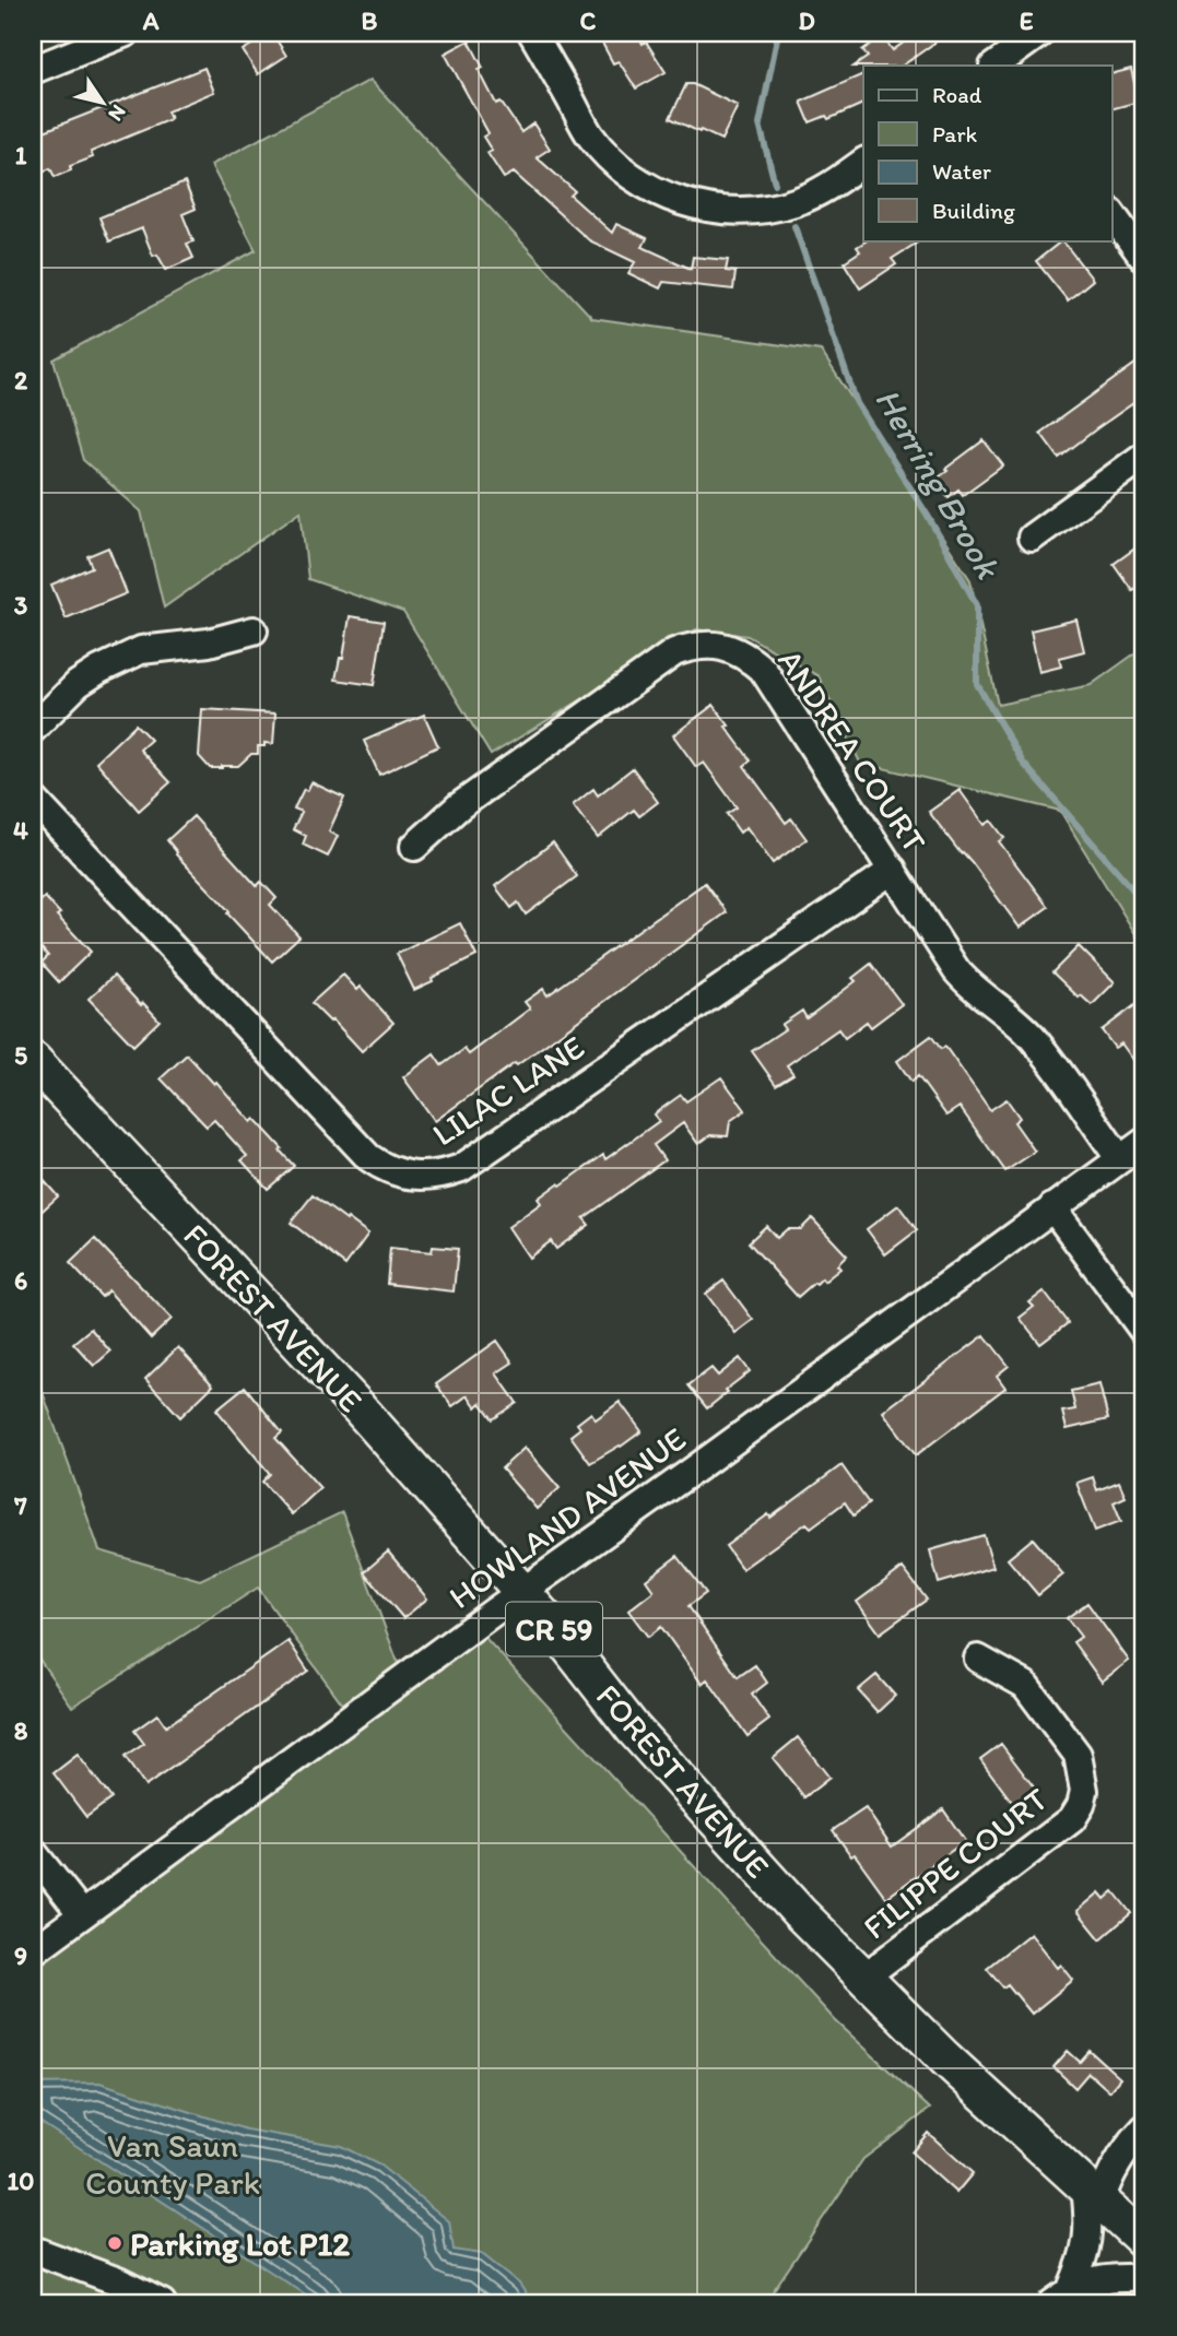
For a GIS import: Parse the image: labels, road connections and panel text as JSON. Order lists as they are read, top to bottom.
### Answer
{
  "streets": {
    "main road": ["FOREST AVENUE", "CR 59"],
    "street": [
      "ANDREA COURT",
      "LILAC LANE",
      "HOWLAND AVENUE",
      "FILIPPE COURT"
    ]
  },
  "crossings": [
    ["ANDREA COURT", "LILAC LANE"],
    ["ANDREA COURT", "HOWLAND AVENUE"],
    ["FOREST AVENUE", "HOWLAND AVENUE"],
    ["FOREST AVENUE", "FILIPPE COURT"]
  ],
  "water": ["Herring Brook"],
  "parks": ["Van Saun County Park"],
  "places": ["Parking Lot P12"],
  "legend": [
    "Road",
    "Park",
    "Water",
    "Building"
  ],
  "north": "bottom right",
  "grid": {
    "columns": [
      "A",
      "B",
      "C",
      "D",
      "E"
    ],
    "rows": [
      "1",
      "2",
      "3",
      "4",
      "5",
      "6",
      "7",
      "8",
      "9",
      "10"
    ]
  }
}
